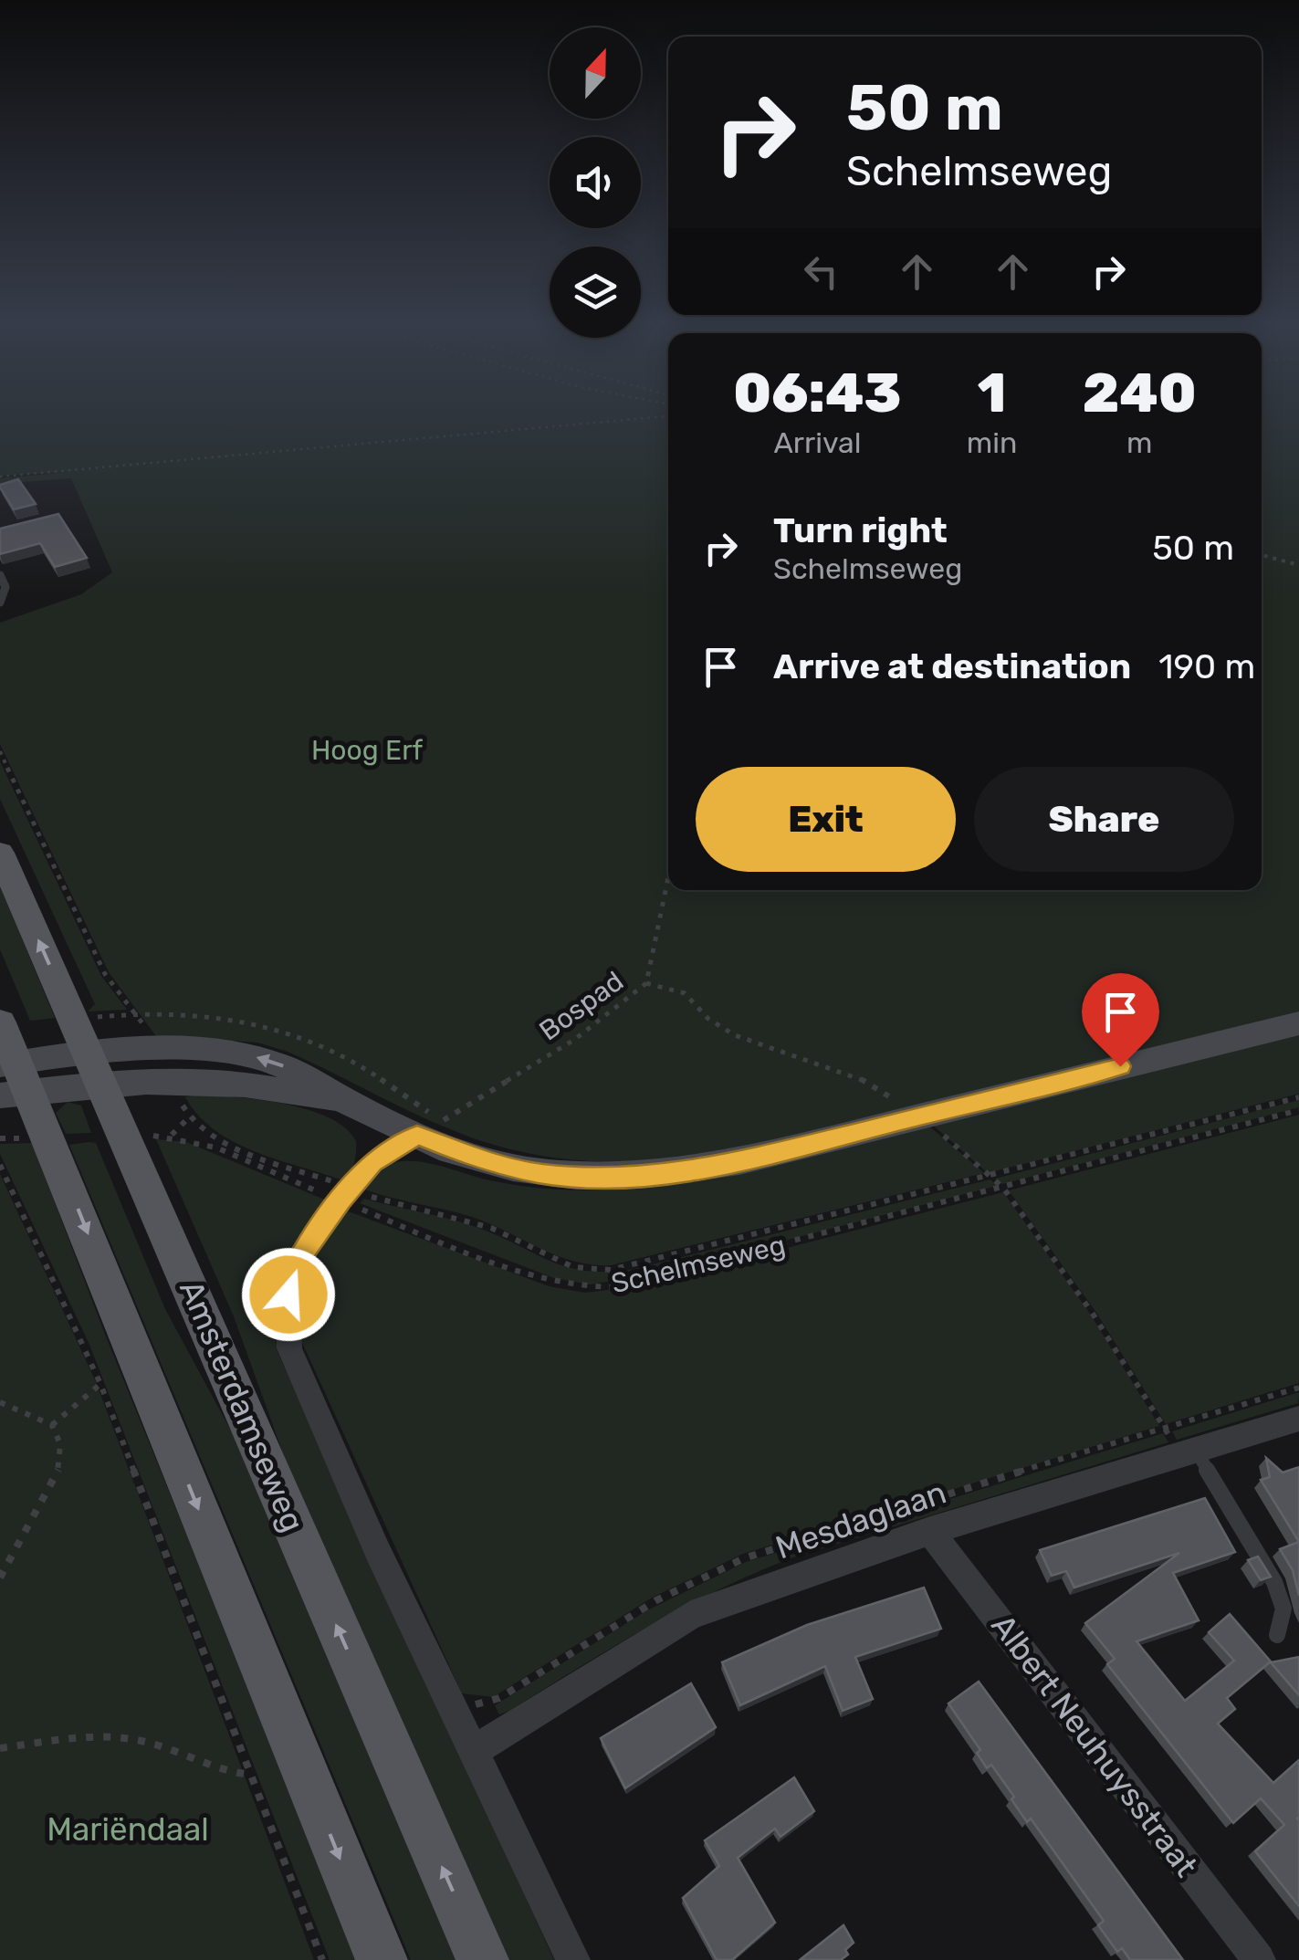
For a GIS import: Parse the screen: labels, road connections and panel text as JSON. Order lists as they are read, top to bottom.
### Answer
{
  "streets": {
    "main road": ["Amsterdamseweg"],
    "street": ["Mesdaglaan", "Albert Neuhuysstraat"],
    "path": ["Bospad", "Schelmseweg"]
  },
  "crossings": [
    ["Schelmseweg", "Amsterdamseweg"],
    ["Mesdaglaan", "Albert Neuhuysstraat"]
  ],
  "parks": ["Hoog Erf", "Mariëndaal"],
  "north": "top",
  "page": {
    "turn": ["50 m", "Schelmseweg"],
    "eta": [
      "06:43",
      "Arrival",
      "1",
      "min",
      "240",
      "m"
    ],
    "list": [
      {
        "name": "Turn right",
        "note": "Schelmseweg",
        "value": "50 m"
      },
      {
        "name": "Arrive at destination",
        "value": "190 m"
      }
    ],
    "buttons": ["Exit", "Share"]
  }
}
